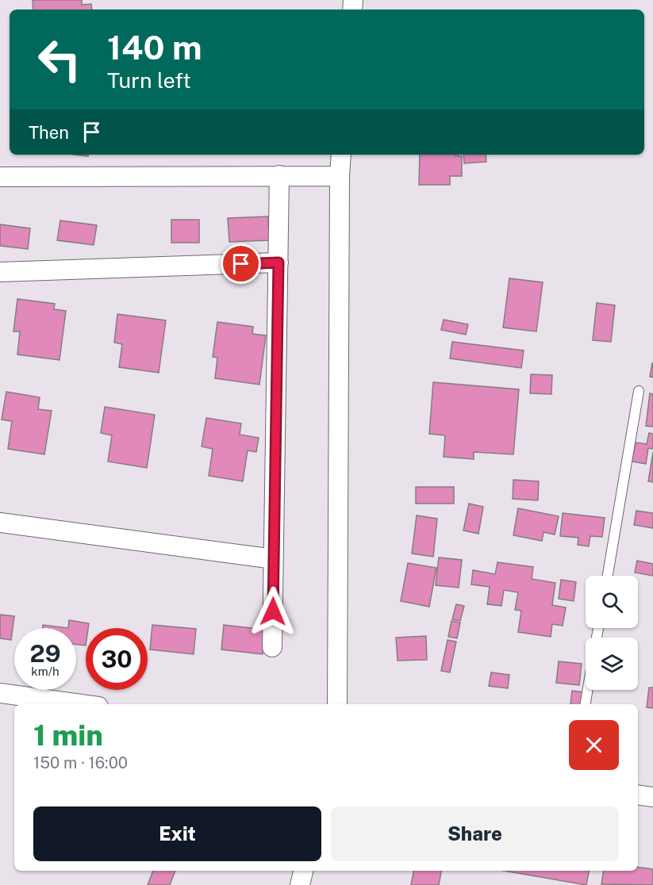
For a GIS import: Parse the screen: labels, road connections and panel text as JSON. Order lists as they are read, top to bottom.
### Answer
{
  "page": {
    "turn": ["140 m", "Turn left"],
    "then": "Then",
    "speed": "29 km/h",
    "limit": "30",
    "heading": ["1 min", "150 m · 16:00"],
    "buttons": ["Exit", "Share"]
  }
}
